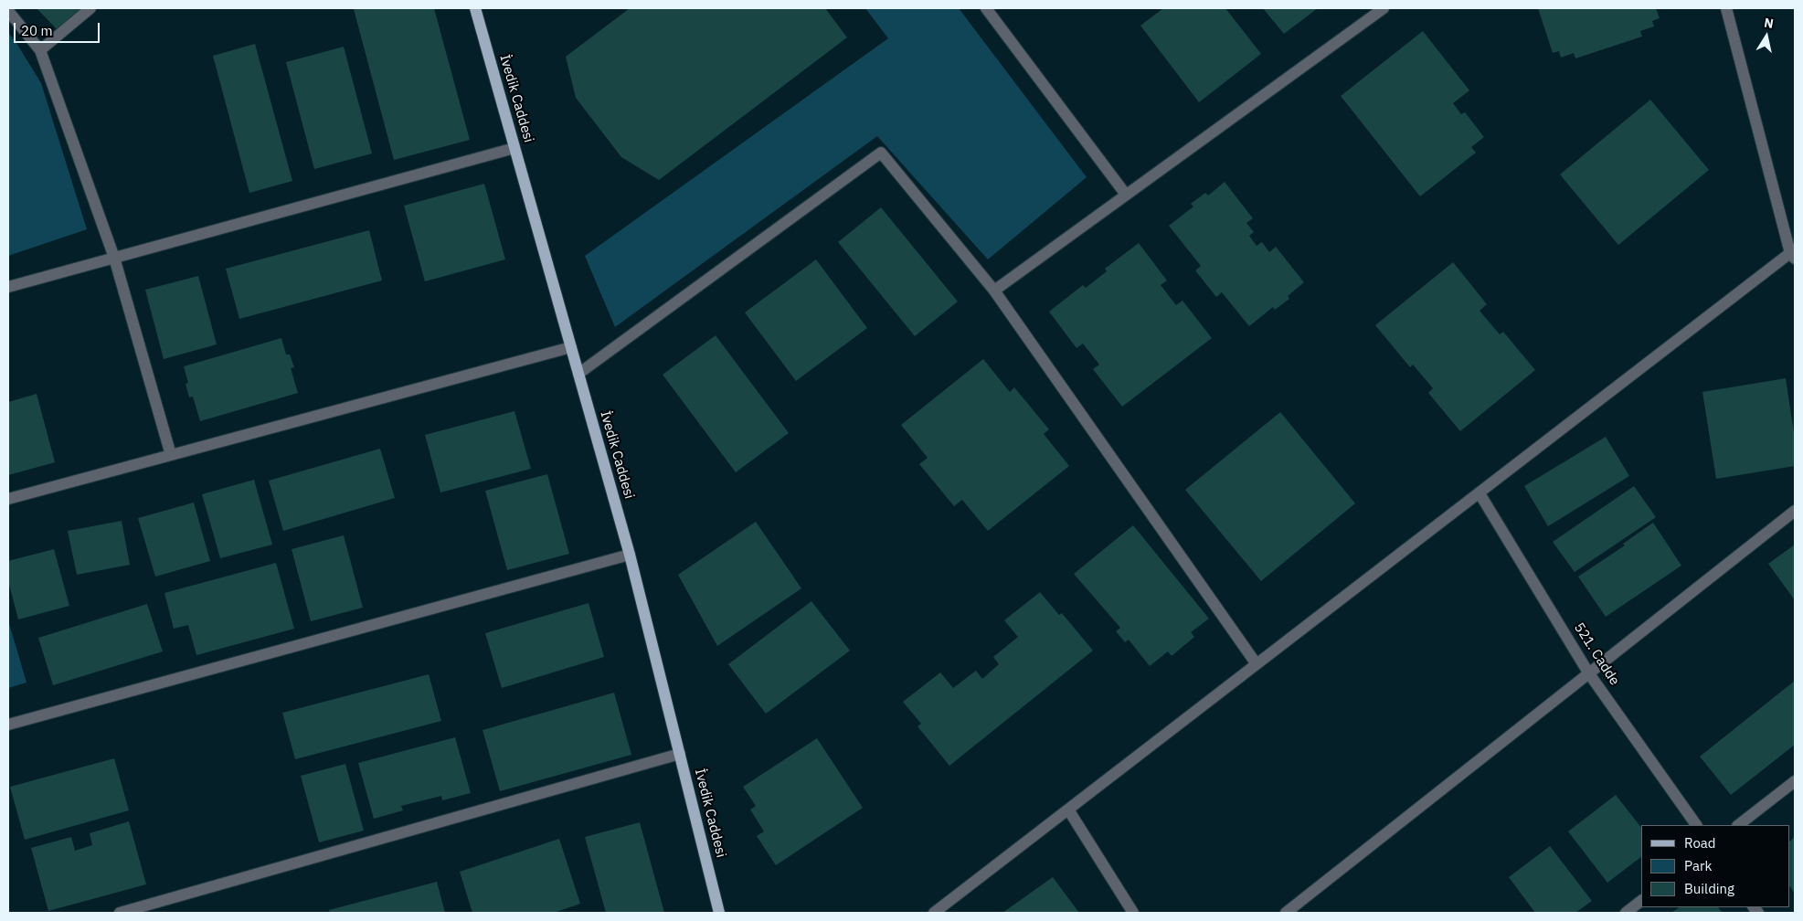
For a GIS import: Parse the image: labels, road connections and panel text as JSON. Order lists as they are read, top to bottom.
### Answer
{
  "streets": {
    "main road": ["İvedik Caddesi"],
    "street": ["521. Cadde"]
  },
  "legend": ["Road", "Park", "Building"],
  "scale_bar": "20 m",
  "north": "top"
}
